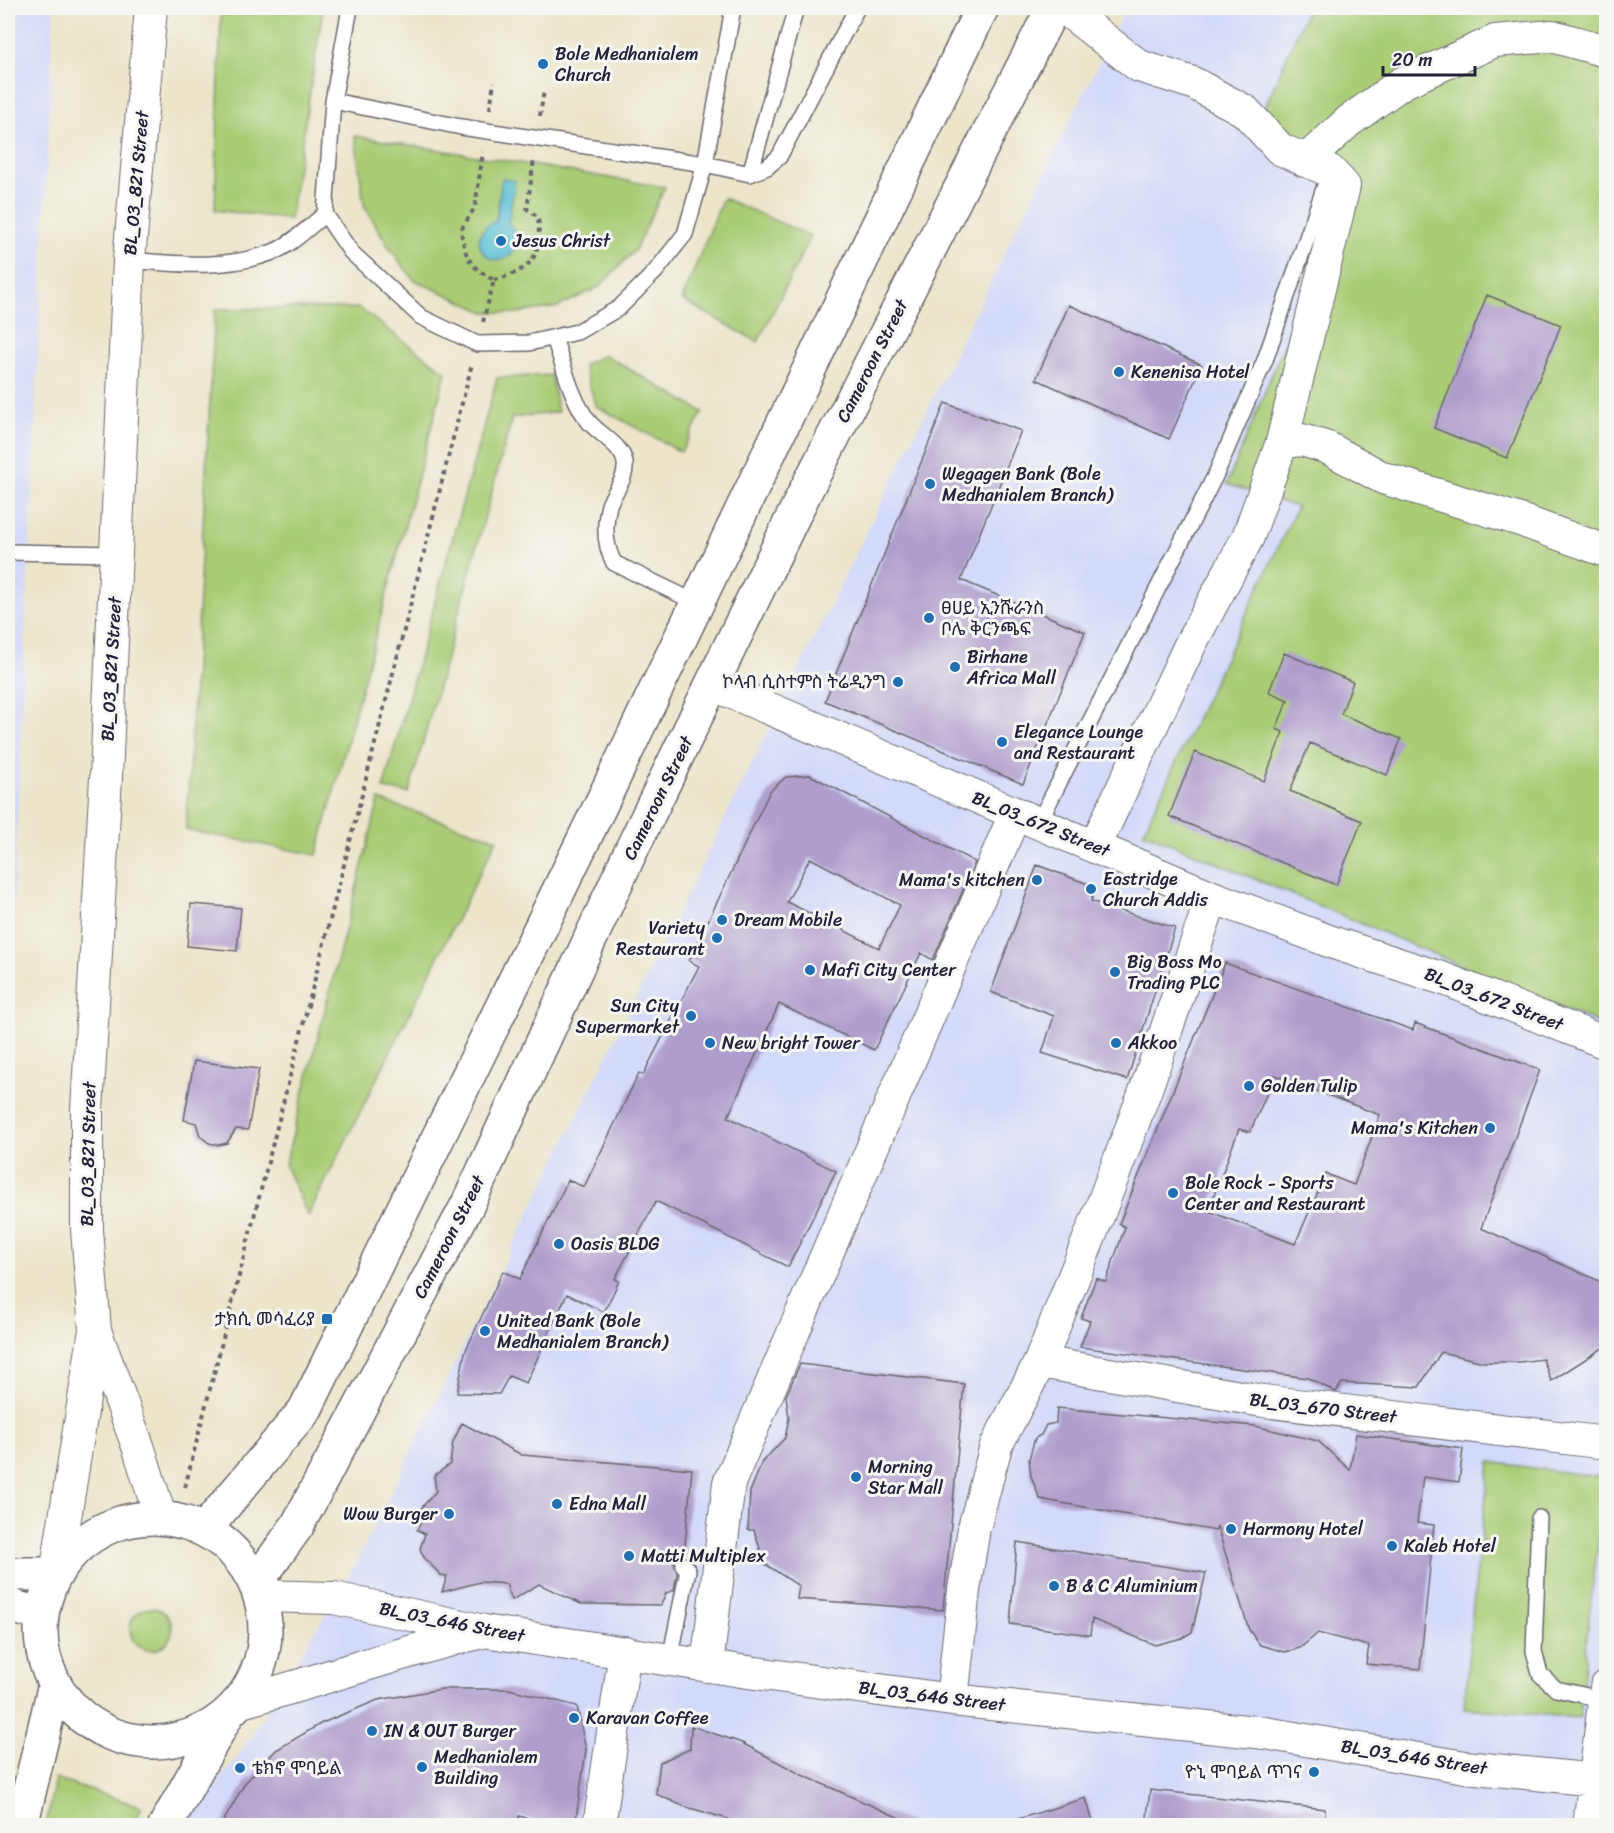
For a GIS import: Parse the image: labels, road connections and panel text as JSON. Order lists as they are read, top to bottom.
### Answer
{
  "streets": {
    "main road": ["Cameroon Street"],
    "street": [
      "BL_03_821 Street",
      "BL_03_672 Street",
      "BL_03_670 Street",
      "BL_03_646 Street"
    ]
  },
  "crossings": [
    ["Cameroon Street", "BL_03_672 Street"],
    ["Cameroon Street", "BL_03_646 Street"]
  ],
  "places": {
    "other": [
      "Bole Medhanialem Church",
      "Jesus Christ",
      "Kenenisa Hotel",
      "Wegagen Bank (Bole Medhanialem Branch)",
      "ፀሀይ ኢንሹራንስ ቦሌ ቅርንጫፍ",
      "Birhane Africa Mall",
      "ኮላብ ሲስተምስ ትሬዲንግ",
      "Elegance Lounge and Restaurant",
      "Mama's kitchen",
      "Eastridge Church Addis",
      "Dream Mobile",
      "Variety Restaurant",
      "Mafi City Center",
      "Big Boss Mo Trading PLC",
      "Sun City Supermarket",
      "New bright Tower",
      "Akkoo",
      "Golden Tulip",
      "Mama's Kitchen",
      "Bole Rock - Sports Center and Restaurant",
      "Oasis BLDG",
      "United Bank (Bole Medhanialem Branch)",
      "Morning Star Mall",
      "Edna Mall",
      "Wow Burger",
      "Harmony Hotel",
      "Kaleb Hotel",
      "Matti Multiplex",
      "B & C Aluminium",
      "Karavan Coffee",
      "IN & OUT Burger",
      "Medhanialem Building",
      "ቴክኖ ሞባይል",
      "ዮኒ ሞባይል ጥገና"
    ],
    "transit": ["ታክሲ መሳፈሪያ"]
  },
  "scale_bar": "20 m"
}
